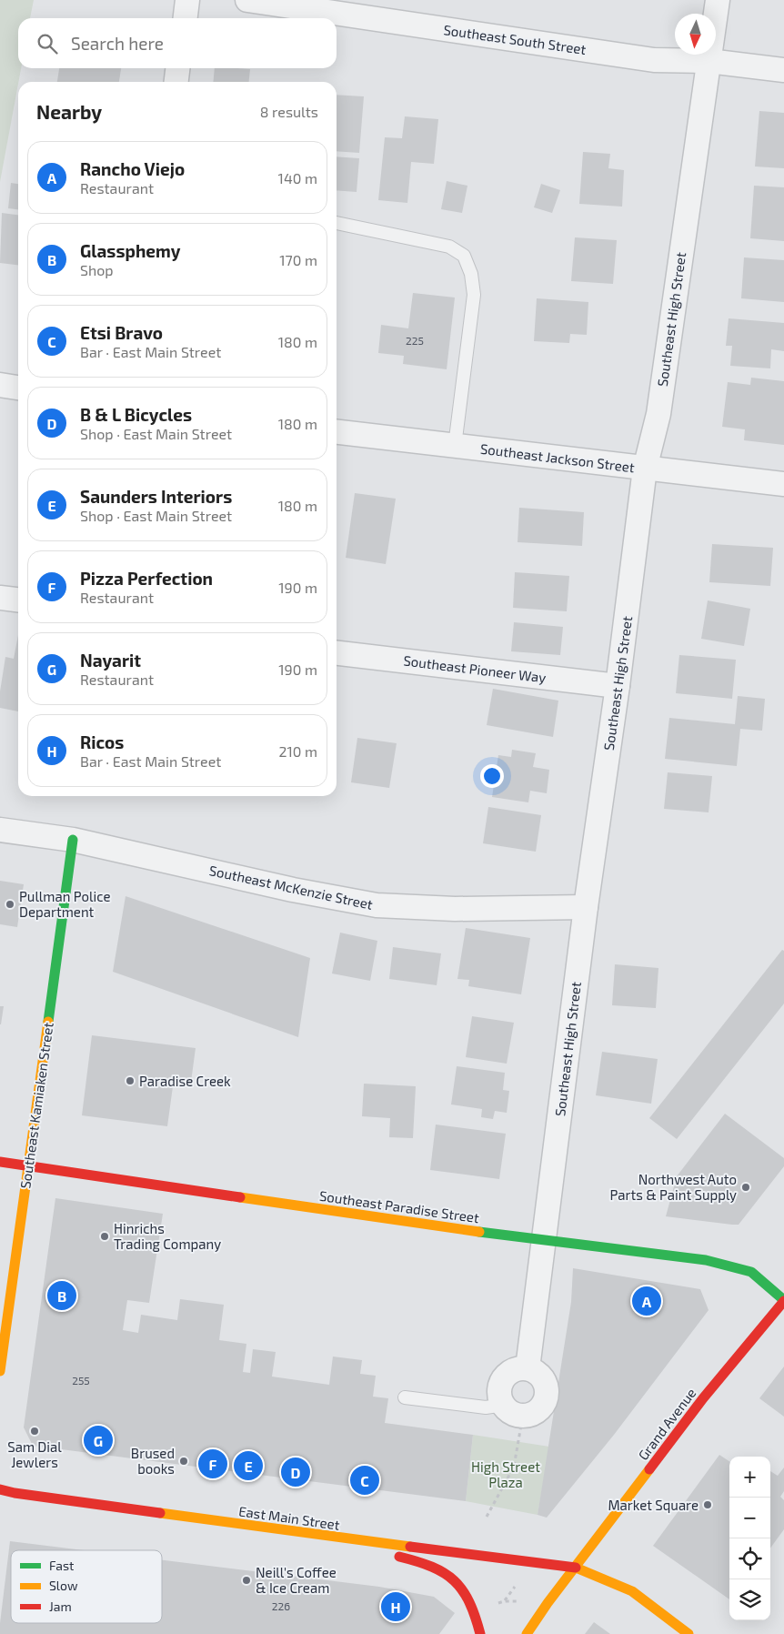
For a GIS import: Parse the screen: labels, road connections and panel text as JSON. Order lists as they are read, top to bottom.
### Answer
{
  "streets": {
    "main road": [
      "Southeast Kamiaken Street",
      "Southeast Paradise Street",
      "Grand Avenue",
      "East Main Street"
    ],
    "street": [
      "Southeast South Street",
      "Southeast High Street",
      "Southeast Jackson Street",
      "Southeast Pioneer Way",
      "Southeast McKenzie Street"
    ]
  },
  "crossings": [
    ["Southeast South Street", "Southeast High Street"],
    ["Southeast High Street", "Southeast Jackson Street"],
    ["Southeast High Street", "Southeast Pioneer Way"],
    ["Southeast High Street", "Southeast McKenzie Street"],
    ["Southeast High Street", "Southeast Paradise Street"],
    ["Southeast McKenzie Street", "Southeast Kamiaken Street"],
    ["Southeast Kamiaken Street", "Southeast Paradise Street"],
    ["Southeast Paradise Street", "Grand Avenue"],
    ["Grand Avenue", "East Main Street"]
  ],
  "parks": ["High Street Plaza"],
  "places": [
    "Pullman Police Department",
    "Paradise Creek",
    "Northwest Auto Parts & Paint Supply",
    "Hinrichs Trading Company",
    "Sam Dial Jewlers",
    "Brused books",
    "Market Square",
    "Neill's Coffee & Ice Cream"
  ],
  "house_numbers": ["225", "255", "226"],
  "legend": ["Fast", "Slow", "Jam"],
  "north": "bottom",
  "page": {
    "search": "Search here",
    "heading": ["Nearby", "8 results"],
    "list": [
      {
        "mark": "A",
        "name": "Rancho Viejo",
        "note": "Restaurant",
        "value": "140 m"
      },
      {
        "mark": "B",
        "name": "Glassphemy",
        "note": "Shop",
        "value": "170 m"
      },
      {
        "mark": "C",
        "name": "Etsi Bravo",
        "note": "Bar · East Main Street",
        "value": "180 m"
      },
      {
        "mark": "D",
        "name": "B & L Bicycles",
        "note": "Shop · East Main Street",
        "value": "180 m"
      },
      {
        "mark": "E",
        "name": "Saunders Interiors",
        "note": "Shop · East Main Street",
        "value": "180 m"
      },
      {
        "mark": "F",
        "name": "Pizza Perfection",
        "note": "Restaurant",
        "value": "190 m"
      },
      {
        "mark": "G",
        "name": "Nayarit",
        "note": "Restaurant",
        "value": "190 m"
      },
      {
        "mark": "H",
        "name": "Ricos",
        "note": "Bar · East Main Street",
        "value": "210 m"
      }
    ],
    "pins": [
      "B",
      "A",
      "G",
      "F",
      "E",
      "D",
      "C",
      "H"
    ],
    "map_buttons": ["+", "−"]
  }
}
